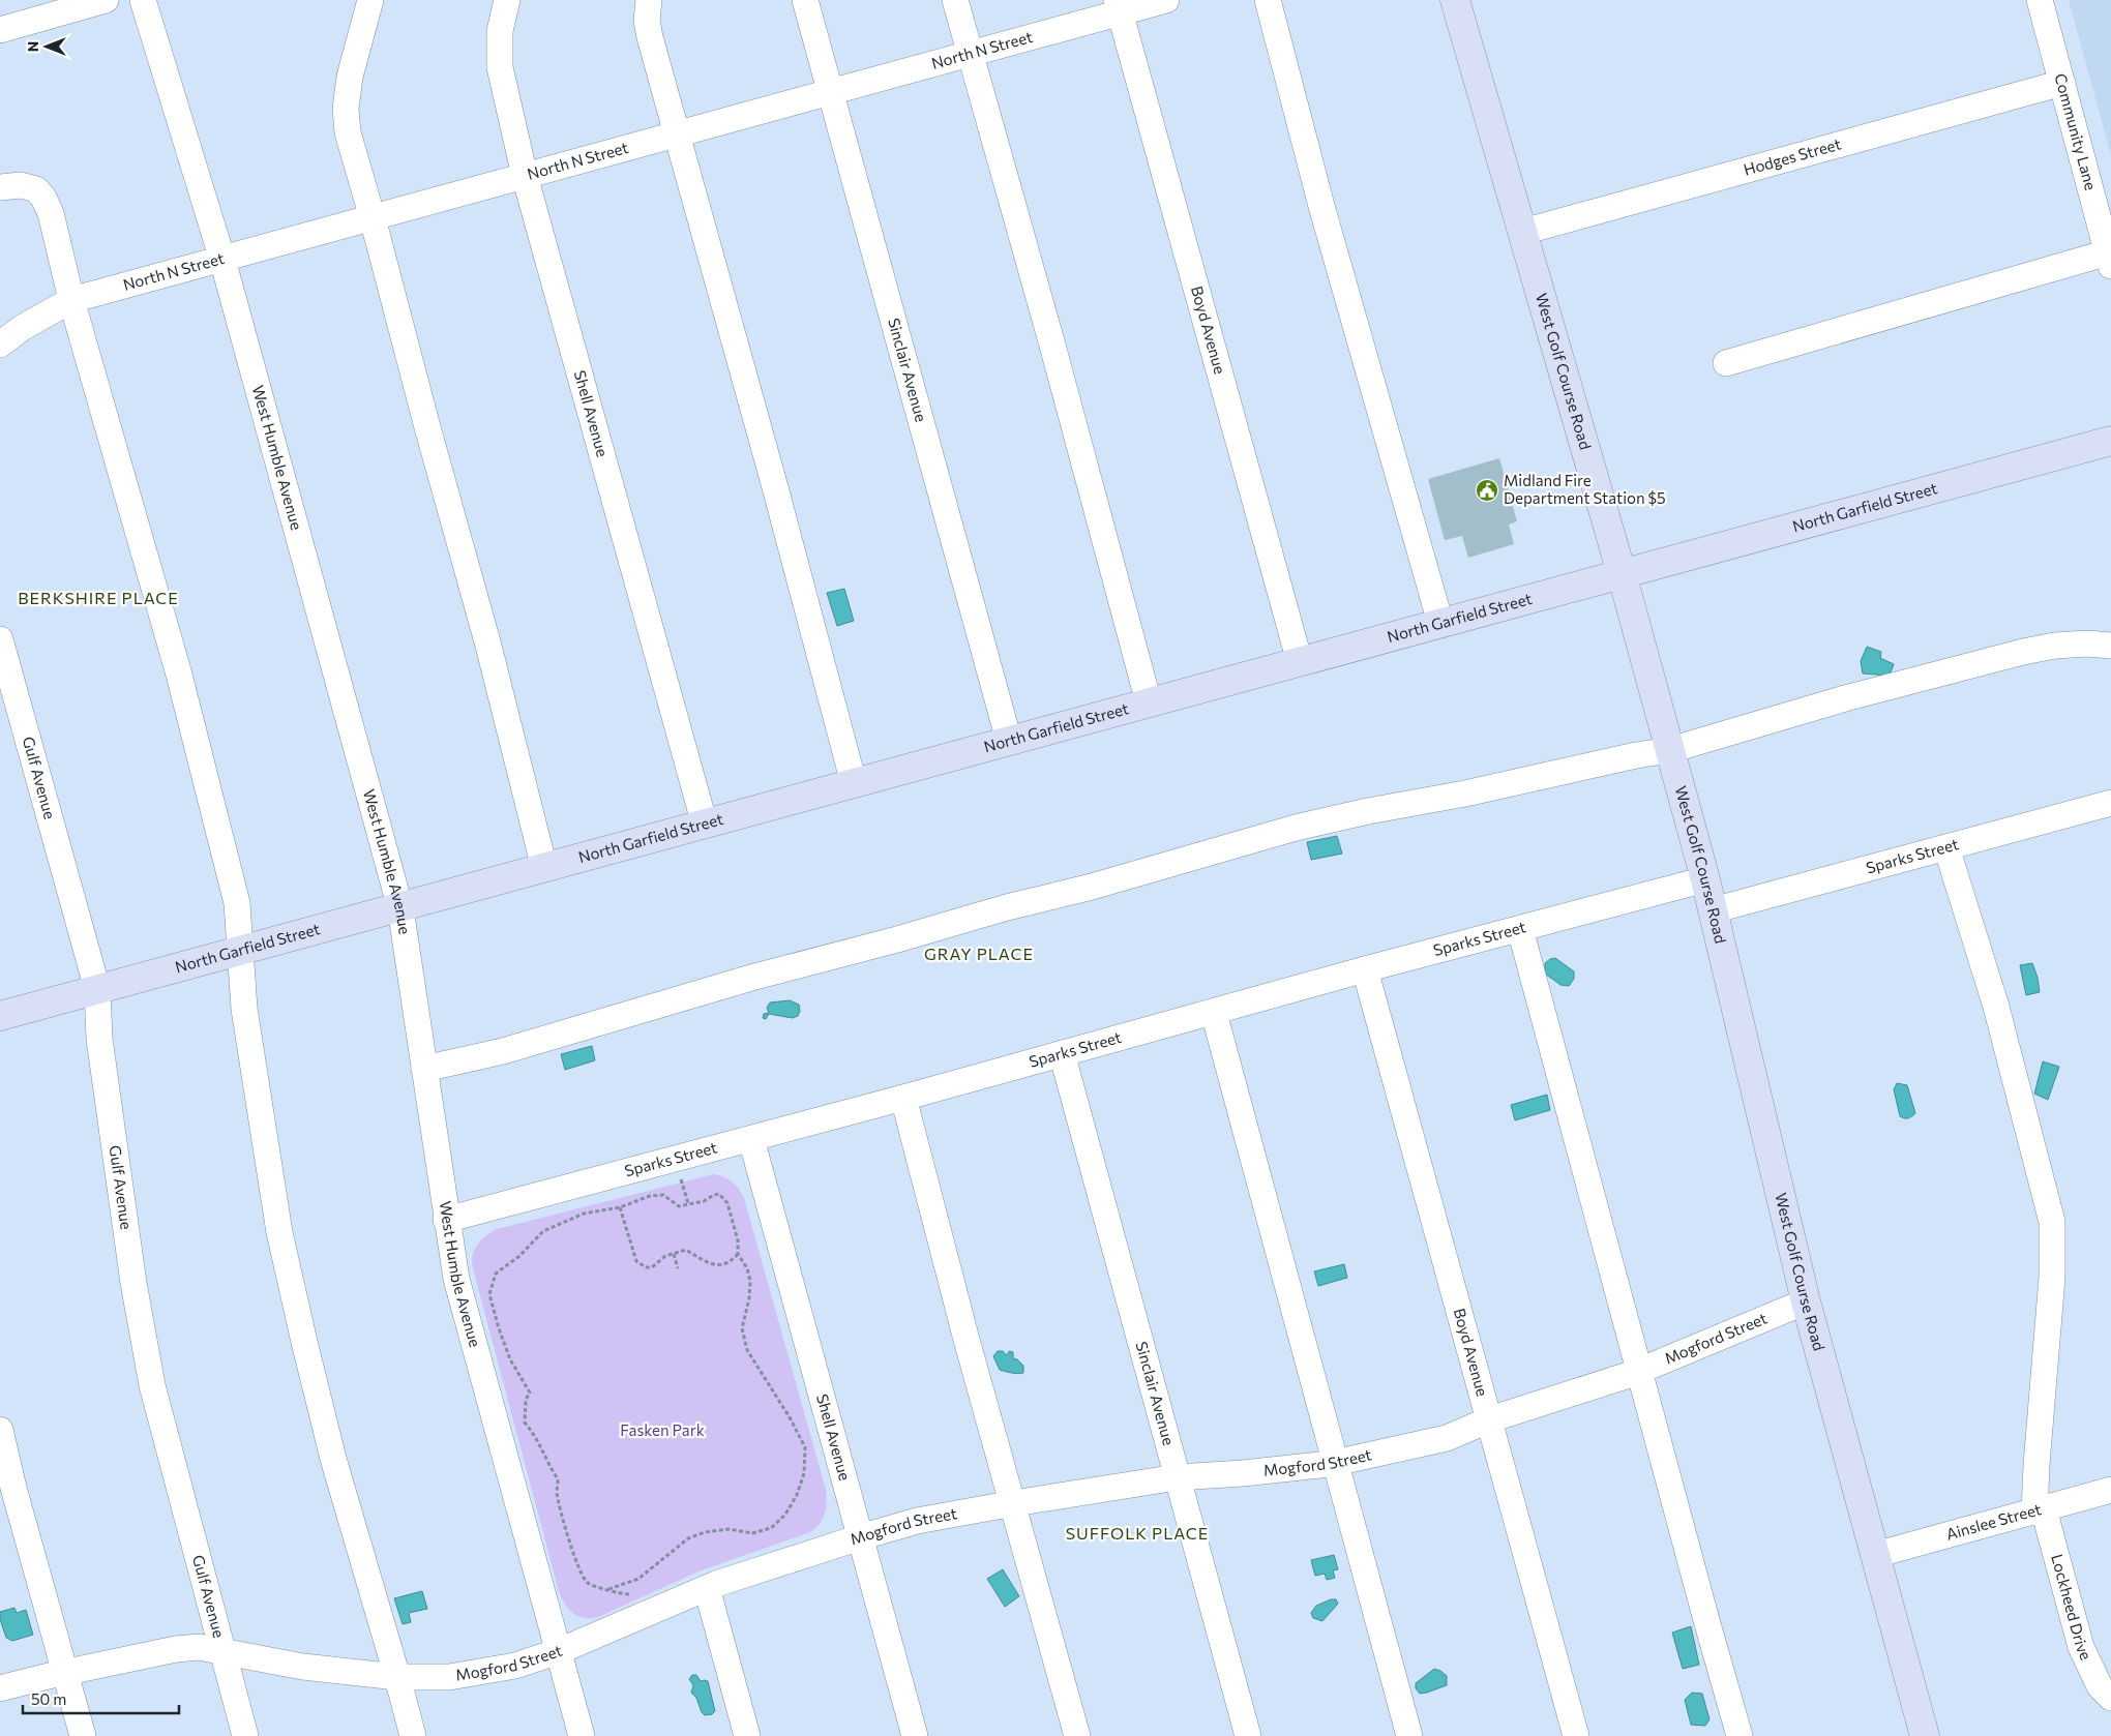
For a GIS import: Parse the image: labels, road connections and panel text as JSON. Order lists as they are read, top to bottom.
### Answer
{
  "streets": {
    "main road": ["West Golf Course Road", "North Garfield Street"],
    "street": [
      "North N Street",
      "Community Lane",
      "Hodges Street",
      "Boyd Avenue",
      "Sinclair Avenue",
      "Shell Avenue",
      "West Humble Avenue",
      "Gulf Avenue",
      "Sparks Street",
      "Mogford Street",
      "Ainslee Street",
      "Lockheed Drive"
    ]
  },
  "crossings": [
    ["North N Street", "Boyd Avenue"],
    ["North N Street", "Sinclair Avenue"],
    ["North N Street", "Shell Avenue"],
    ["North N Street", "West Humble Avenue"],
    ["Community Lane", "Hodges Street"],
    ["Hodges Street", "West Golf Course Road"],
    ["Boyd Avenue", "North Garfield Street"],
    ["Boyd Avenue", "Sparks Street"],
    ["Boyd Avenue", "Mogford Street"],
    ["Sinclair Avenue", "North Garfield Street"],
    ["Sinclair Avenue", "Sparks Street"],
    ["Sinclair Avenue", "Mogford Street"],
    ["West Golf Course Road", "North Garfield Street"],
    ["West Golf Course Road", "Sparks Street"],
    ["West Golf Course Road", "Mogford Street"],
    ["West Golf Course Road", "Ainslee Street"],
    ["Shell Avenue", "North Garfield Street"],
    ["Shell Avenue", "Sparks Street"],
    ["Shell Avenue", "Mogford Street"],
    ["West Humble Avenue", "North Garfield Street"],
    ["West Humble Avenue", "Sparks Street"],
    ["West Humble Avenue", "Mogford Street"],
    ["North Garfield Street", "Gulf Avenue"],
    ["Gulf Avenue", "Mogford Street"],
    ["Sparks Street", "Lockheed Drive"],
    ["Ainslee Street", "Lockheed Drive"]
  ],
  "districts": ["BERKSHIRE PLACE", "GRAY PLACE", "SUFFOLK PLACE"],
  "parks": ["Fasken Park"],
  "places": {
    "public building": ["Midland Fire Department Station $5"]
  },
  "scale_bar": "50 m",
  "north": "left"
}
